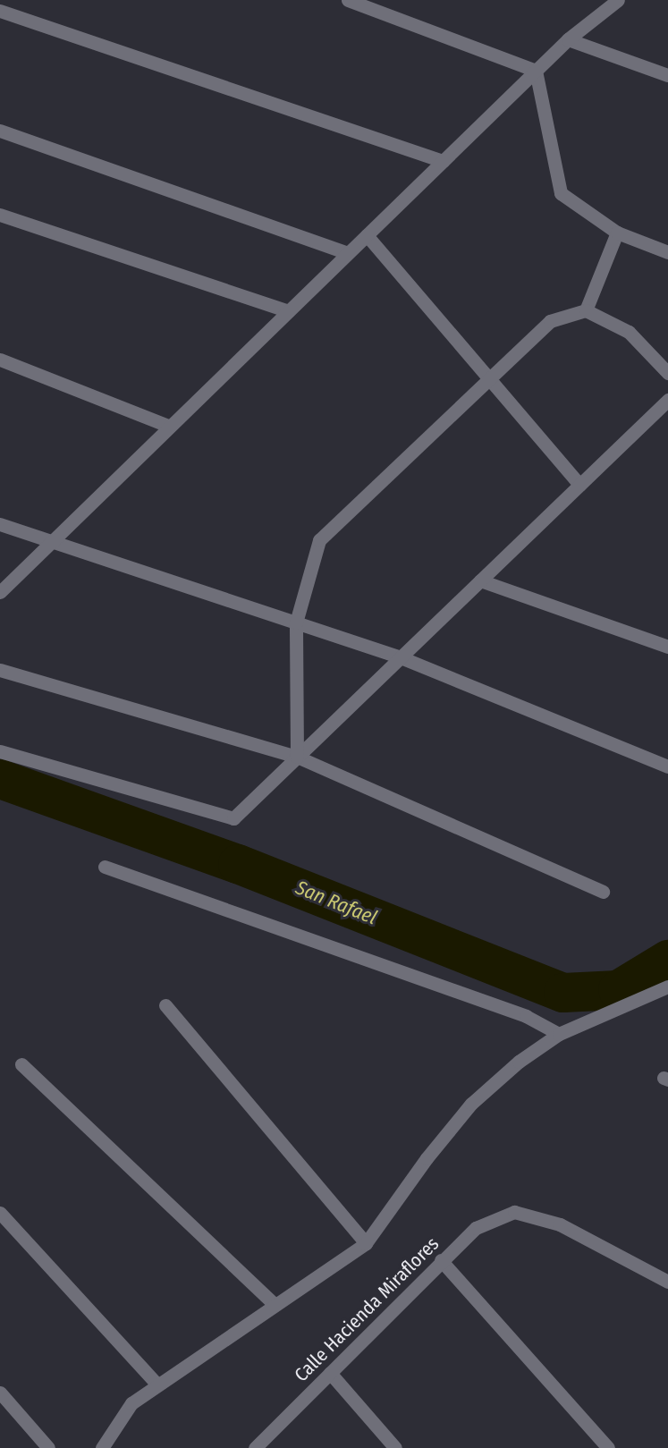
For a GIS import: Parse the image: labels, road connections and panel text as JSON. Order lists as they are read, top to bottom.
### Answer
{
  "streets": {
    "street": ["Calle Hacienda Miraflores"]
  },
  "water": ["San Rafael"]
}
